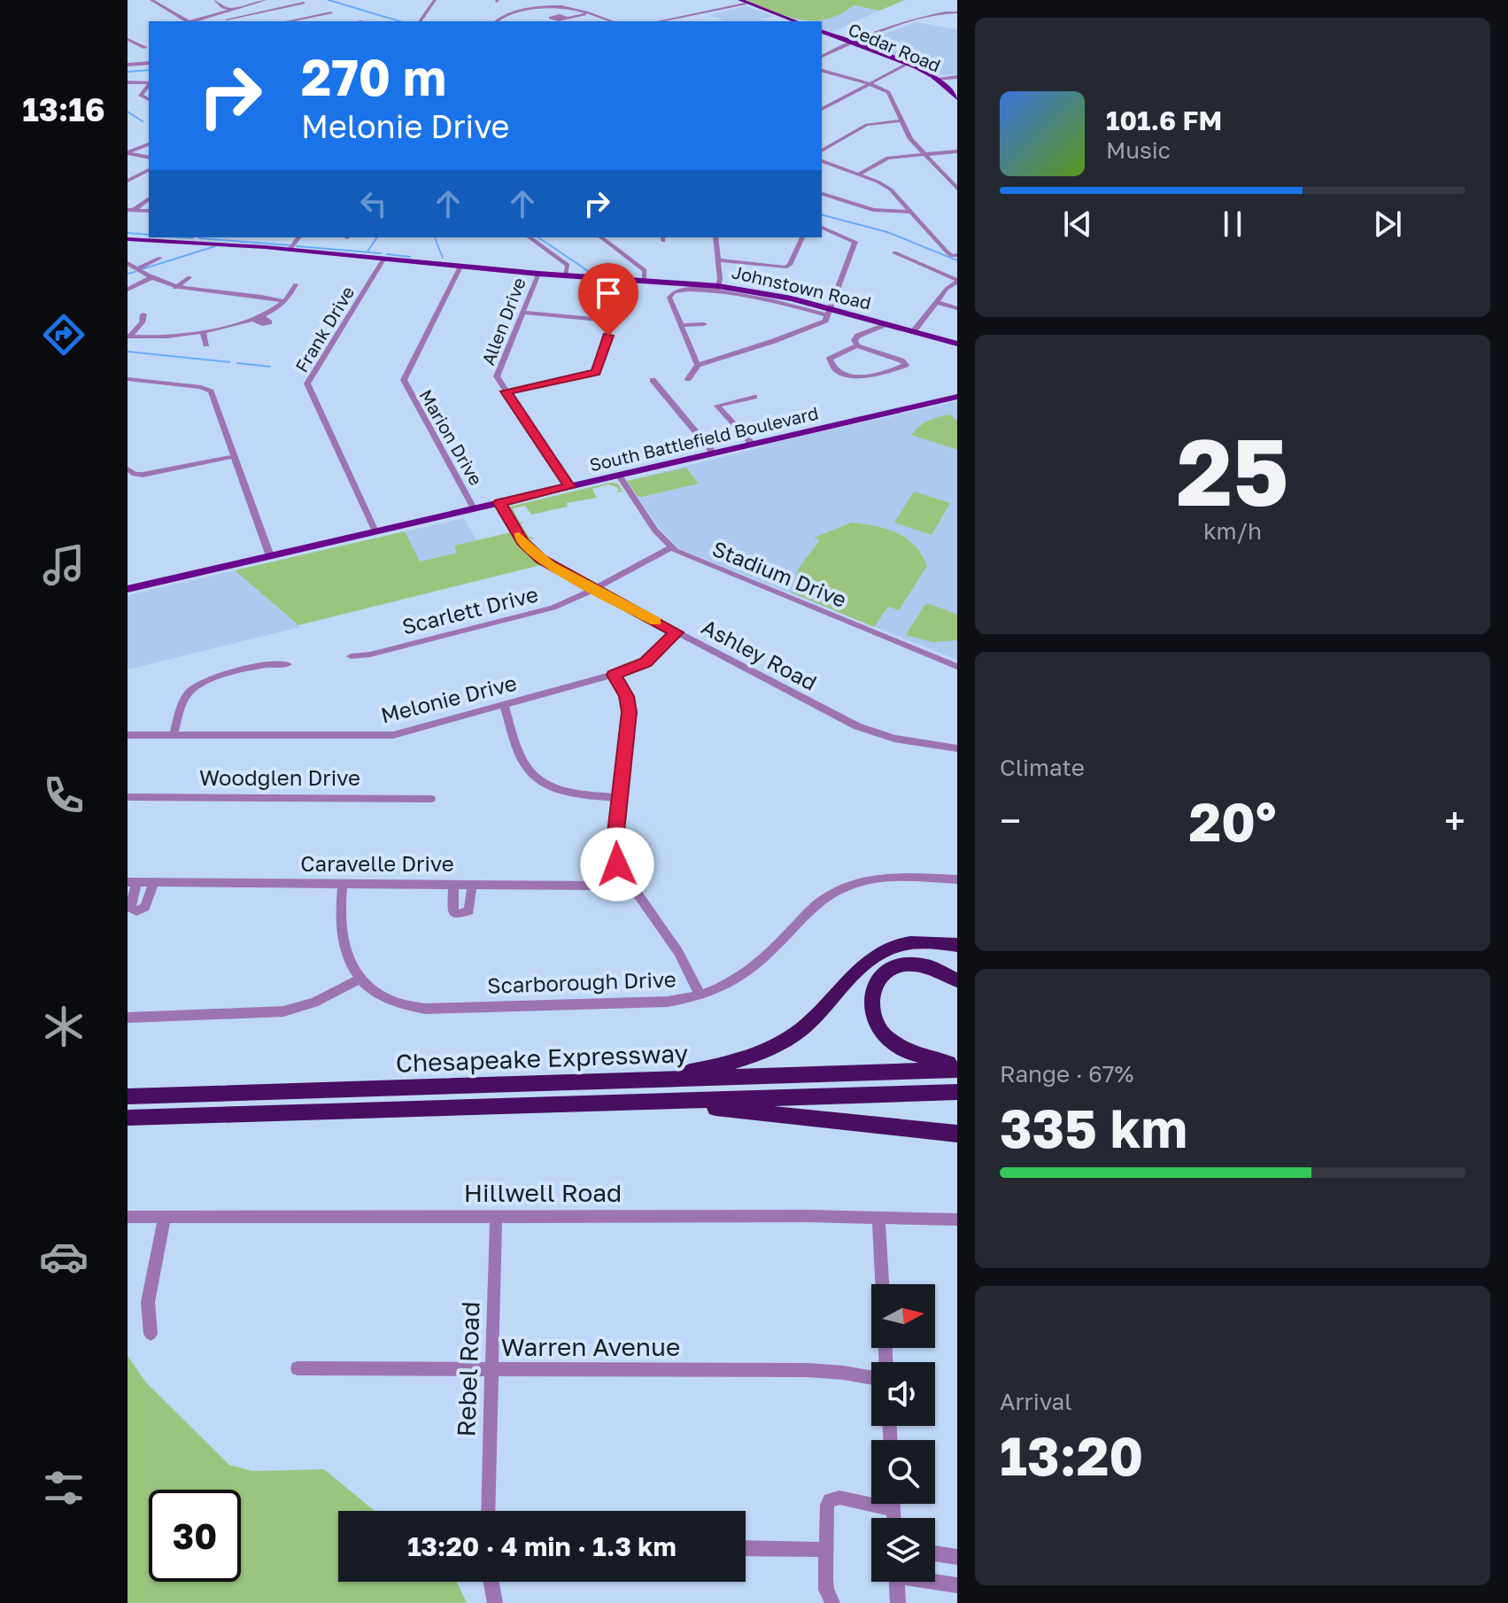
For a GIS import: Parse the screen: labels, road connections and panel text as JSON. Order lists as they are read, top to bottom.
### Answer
{
  "streets": {
    "highway": ["Chesapeake Expressway"],
    "main road": ["Cedar Road", "Johnstown Road", "South Battlefield Boulevard"],
    "street": [
      "Allen Drive",
      "Frank Drive",
      "Marion Drive",
      "Stadium Drive",
      "Scarlett Drive",
      "Ashley Road",
      "Melonie Drive",
      "Woodglen Drive",
      "Caravelle Drive",
      "Scarborough Drive",
      "Hillwell Road",
      "Warren Avenue",
      "Rebel Road"
    ]
  },
  "crossings": [
    ["Johnstown Road", "Allen Drive"],
    ["Johnstown Road", "Frank Drive"],
    ["Johnstown Road", "Marion Drive"],
    ["Allen Drive", "South Battlefield Boulevard"],
    ["Frank Drive", "South Battlefield Boulevard"],
    ["Marion Drive", "South Battlefield Boulevard"],
    ["South Battlefield Boulevard", "Ashley Road"],
    ["Stadium Drive", "Scarlett Drive"],
    ["Scarlett Drive", "Ashley Road"],
    ["Ashley Road", "Melonie Drive"],
    ["Caravelle Drive", "Scarborough Drive"],
    ["Hillwell Road", "Rebel Road"],
    ["Warren Avenue", "Rebel Road"]
  ],
  "north": "right",
  "page": {
    "tabs": "13:16",
    "turn": ["270 m", "Melonie Drive"],
    "song": ["101.6 FM", "Music"],
    "tile": [
      ["25", "km/h"],
      "Climate",
      ["Range · 67%", "335 km"],
      ["Arrival", "13:20"]
    ],
    "heat": ["−", "20°", "+"],
    "limit": "30",
    "trip": "13:20 · 4 min · 1.3 km"
  }
}
